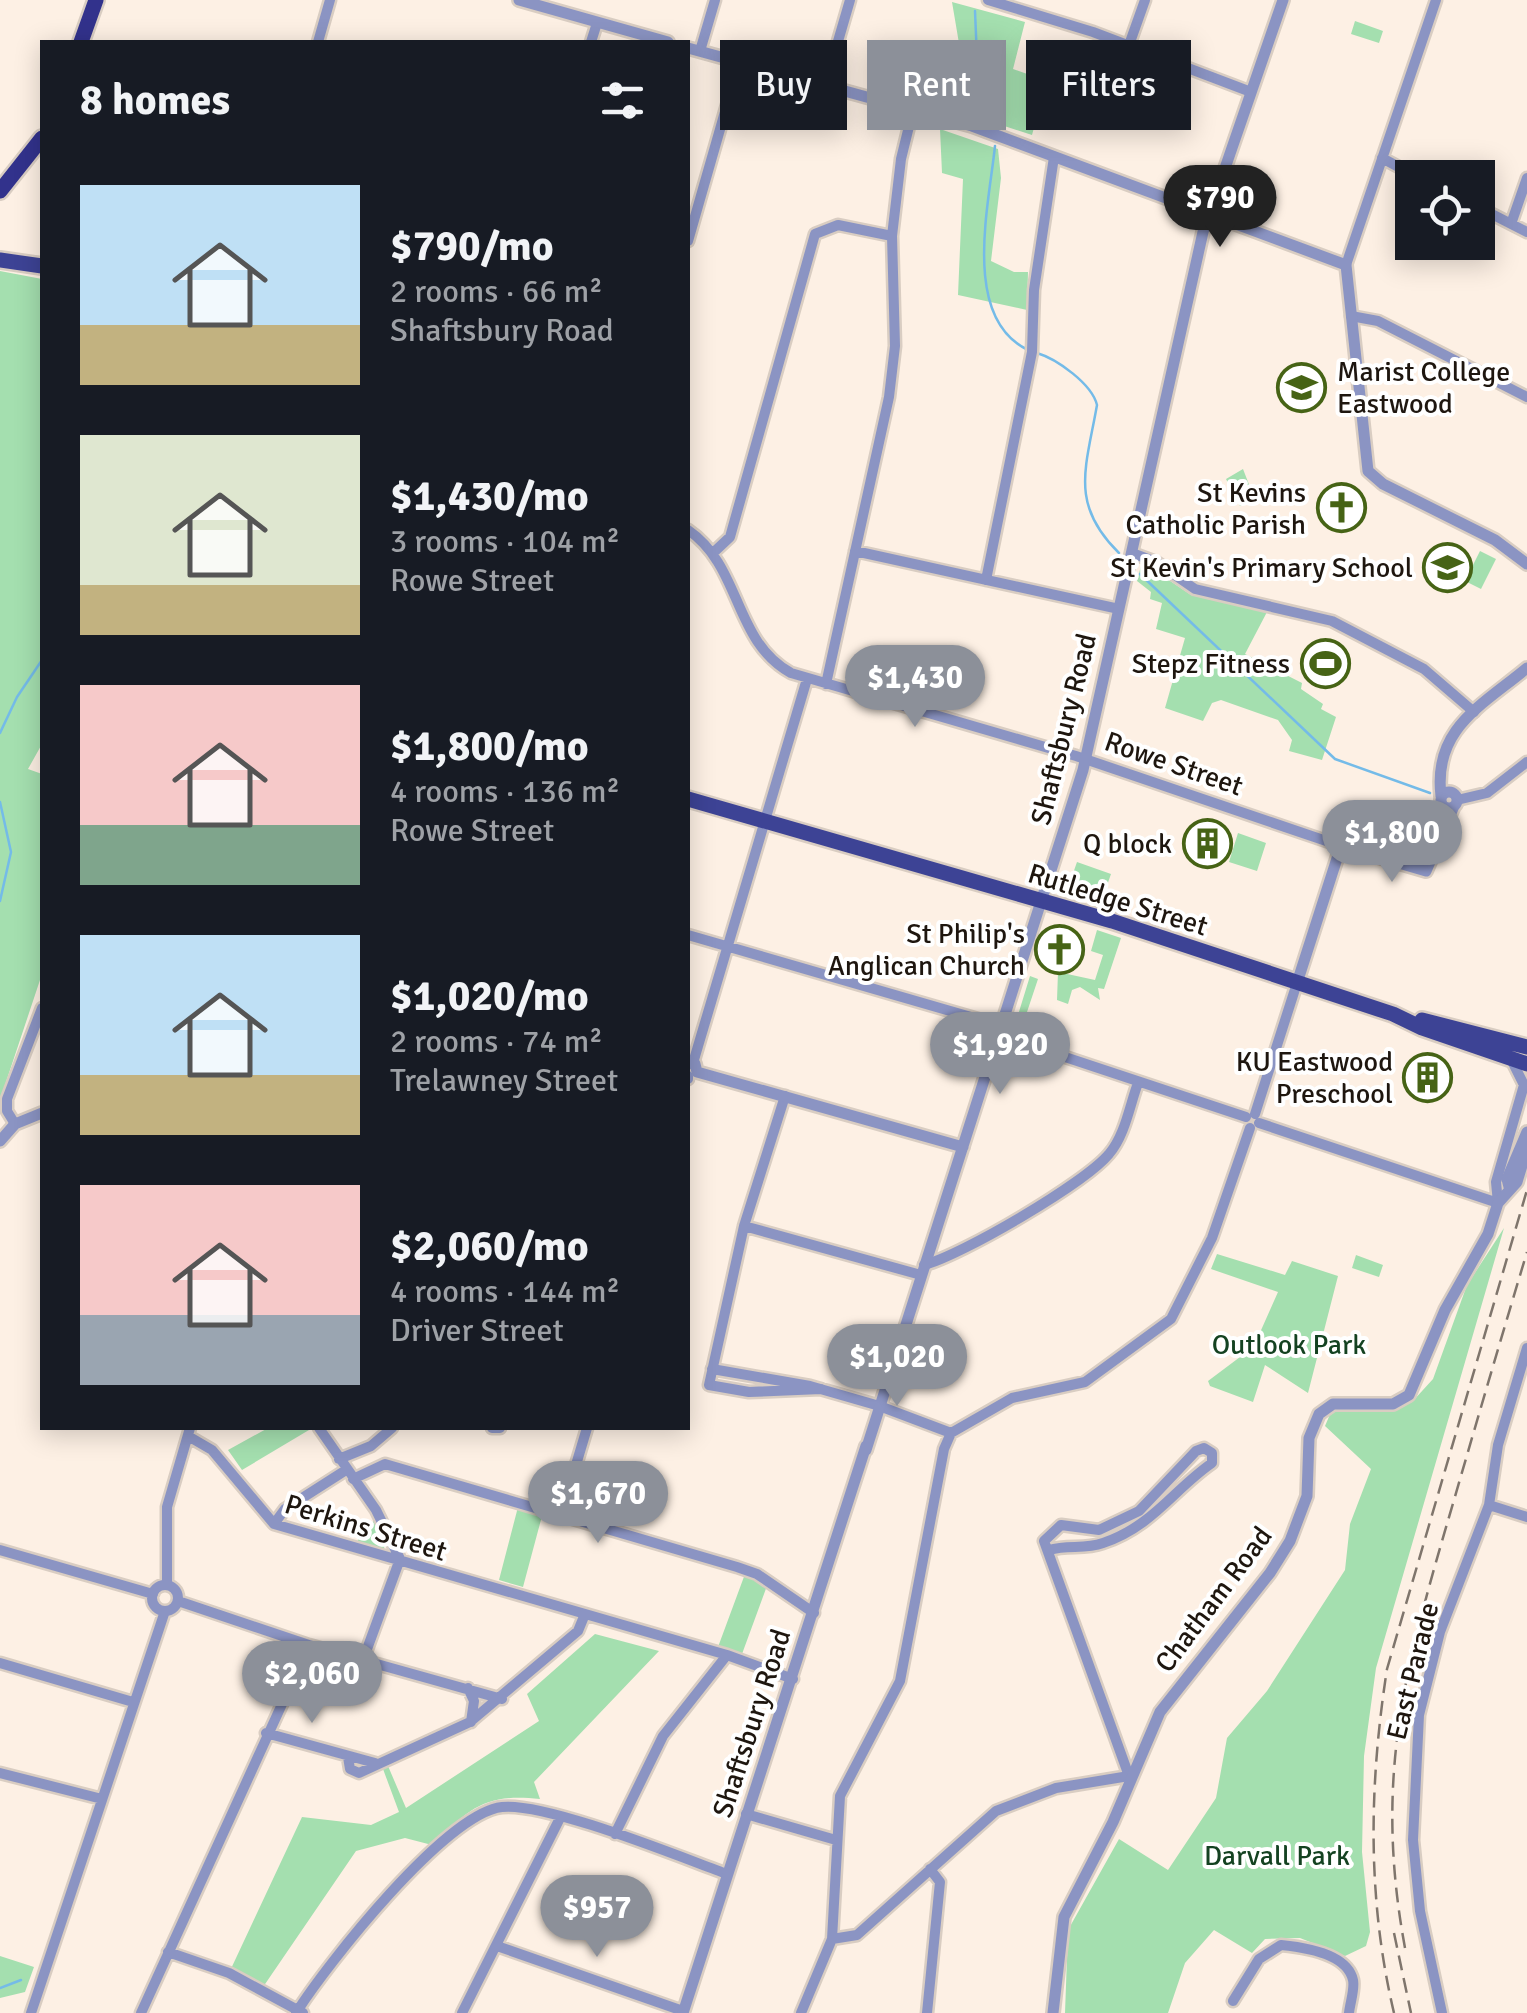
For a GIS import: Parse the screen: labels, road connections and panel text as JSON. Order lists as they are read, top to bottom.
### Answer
{
  "streets": {
    "main road": ["Rutledge Street"],
    "street": [
      "Shaftsbury Road",
      "Rowe Street",
      "Perkins Street",
      "Chatham Road",
      "East Parade"
    ]
  },
  "crossings": [
    ["Shaftsbury Road", "Rowe Street"],
    ["Shaftsbury Road", "Rutledge Street"],
    ["Shaftsbury Road", "Perkins Street"],
    ["Rutledge Street", "Chatham Road"]
  ],
  "parks": ["Outlook Park", "Darvall Park"],
  "places": {
    "school or university": ["Marist College Eastwood", "St Kevin's Primary School"],
    "church": ["St Kevins Catholic Parish", "St Philip's Anglican Church"],
    "sports": ["Stepz Fitness"],
    "building": ["Q block", "KU Eastwood Preschool"]
  },
  "page": {
    "chip": ["Buy", "Rent", "Filters"],
    "heading": "8 homes",
    "list": [
      {
        "name": "$790/mo",
        "note": "2 rooms · 66 m² · Shaftsbury Road"
      },
      {
        "name": "$1,430/mo",
        "note": "3 rooms · 104 m² · Rowe Street"
      },
      {
        "name": "$1,800/mo",
        "note": "4 rooms · 136 m² · Rowe Street"
      },
      {
        "name": "$1,020/mo",
        "note": "2 rooms · 74 m² · Trelawney Street"
      },
      {
        "name": "$2,060/mo",
        "note": "4 rooms · 144 m² · Driver Street"
      }
    ],
    "price": [
      "$790",
      "$1,430",
      "$1,800",
      "$1,920",
      "$1,020",
      "$1,670",
      "$2,060",
      "$957"
    ]
  }
}
